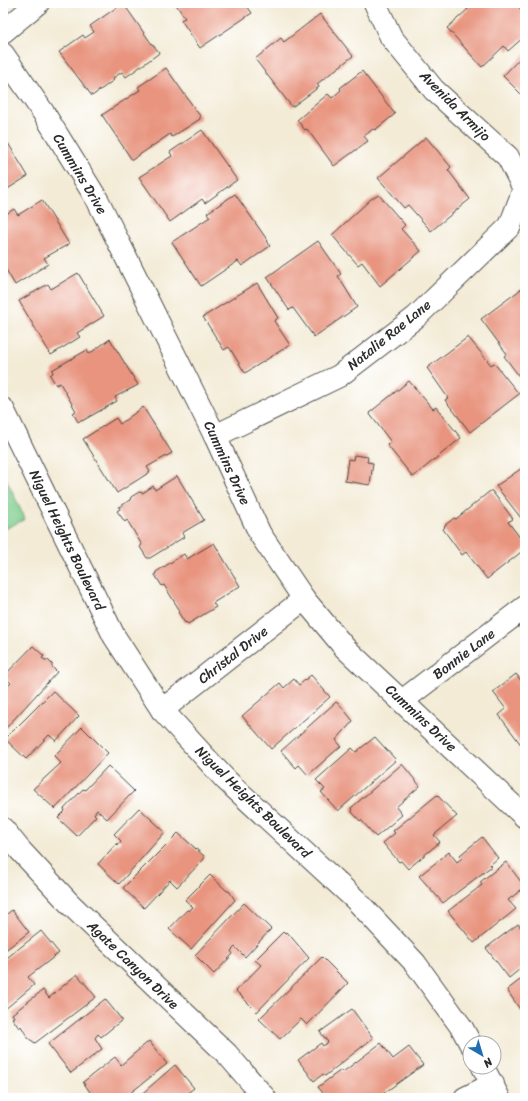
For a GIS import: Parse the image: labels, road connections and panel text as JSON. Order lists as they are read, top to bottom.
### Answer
{
  "streets": {
    "street": [
      "Avenida Armijo",
      "Cummins Drive",
      "Natalie Rae Lane",
      "Niguel Heights Boulevard",
      "Bonnie Lane",
      "Christal Drive",
      "Agate Canyon Drive"
    ]
  },
  "crossings": [
    ["Avenida Armijo", "Natalie Rae Lane"],
    ["Cummins Drive", "Natalie Rae Lane"],
    ["Cummins Drive", "Bonnie Lane"],
    ["Cummins Drive", "Christal Drive"],
    ["Niguel Heights Boulevard", "Christal Drive"]
  ],
  "north": "bottom right"
}
